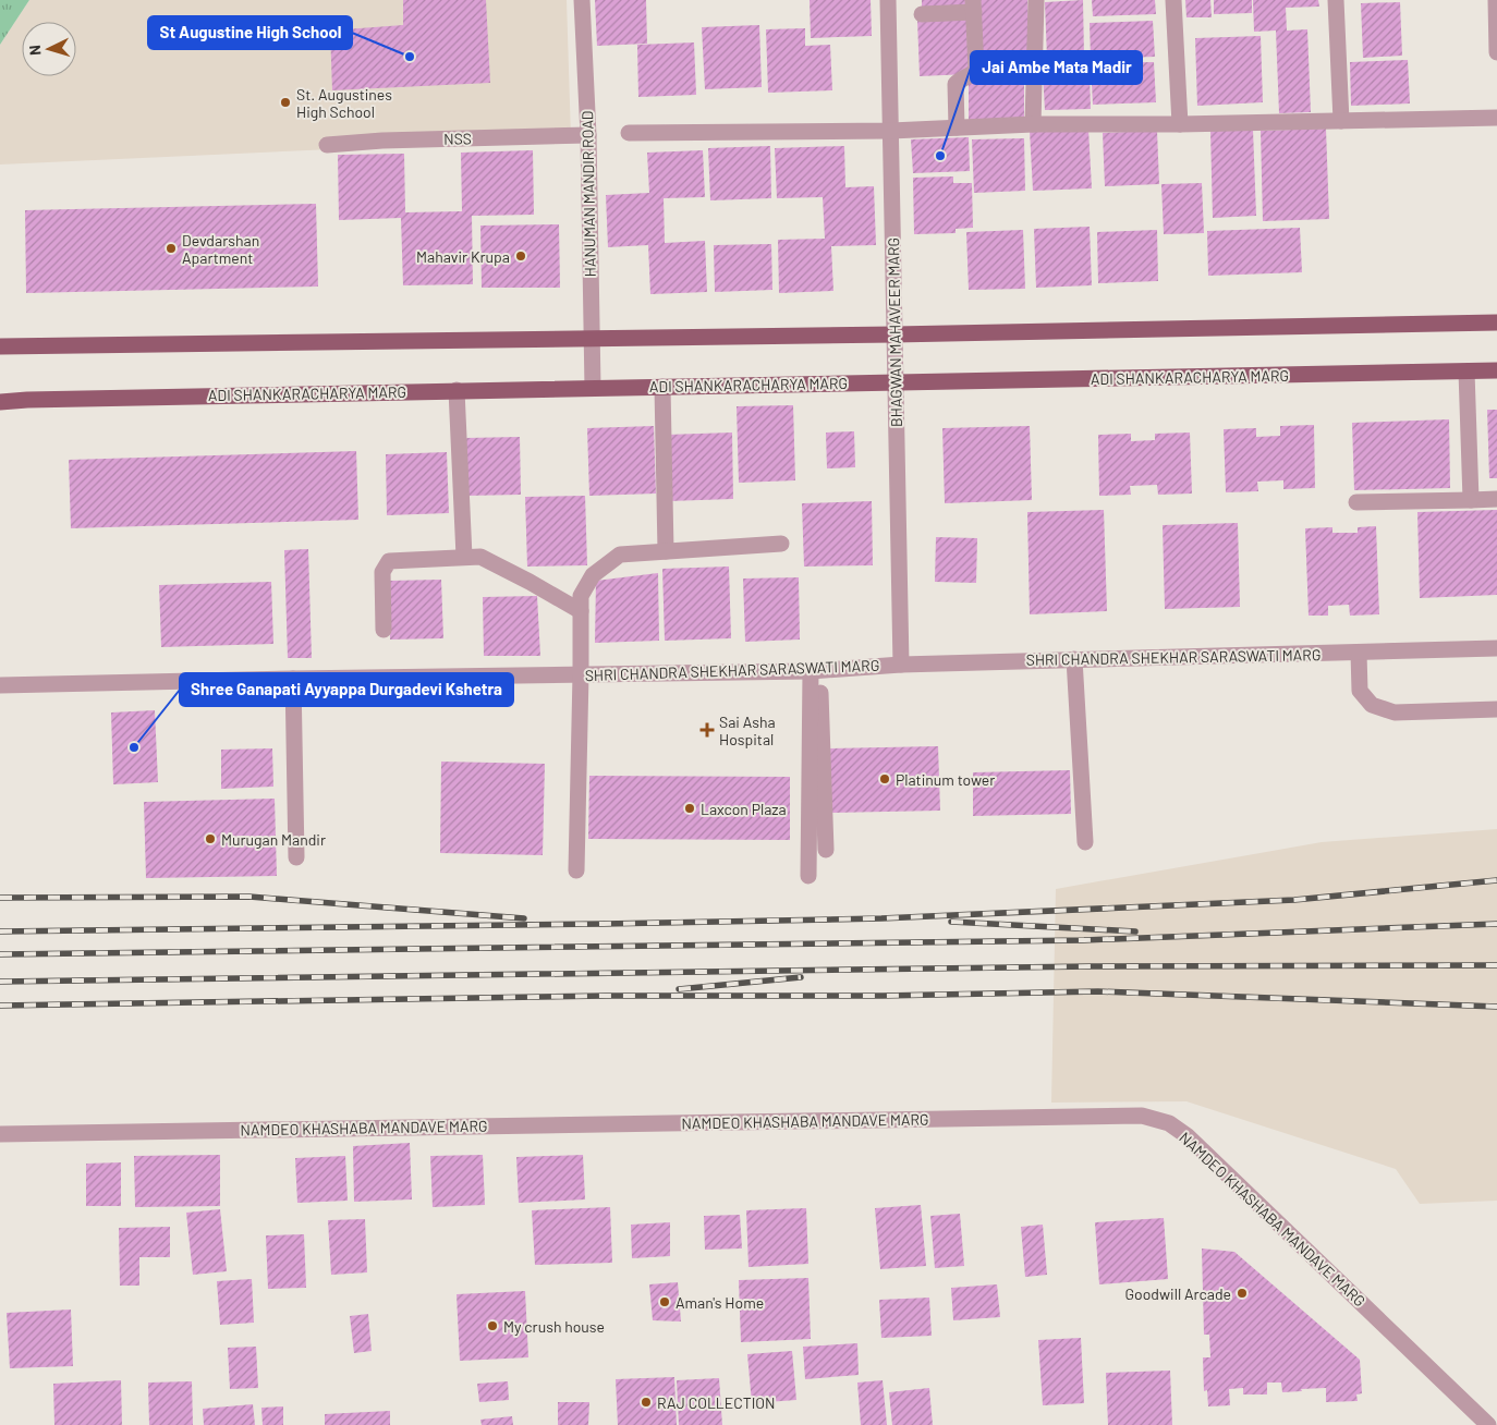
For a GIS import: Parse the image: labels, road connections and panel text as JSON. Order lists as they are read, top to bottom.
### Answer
{
  "streets": {
    "main road": ["ADI SHANKARACHARYA MARG"],
    "street": [
      "NSS",
      "HANUMAN MANDIR ROAD",
      "BHAGWAN MAHAVEER MARG",
      "SHRI CHANDRA SHEKHAR SARASWATI MARG",
      "NAMDEO KHASHABA MANDAVE MARG"
    ]
  },
  "crossings": [
    ["NSS", "HANUMAN MANDIR ROAD"],
    ["HANUMAN MANDIR ROAD", "ADI SHANKARACHARYA MARG"],
    ["BHAGWAN MAHAVEER MARG", "ADI SHANKARACHARYA MARG"],
    ["BHAGWAN MAHAVEER MARG", "SHRI CHANDRA SHEKHAR SARASWATI MARG"]
  ],
  "places": {
    "other": [
      "St Augustine High School",
      "St. Augustines High School",
      "Jai Ambe Mata Madir",
      "Devdarshan Apartment",
      "Mahavir Krupa",
      "Shree Ganapati Ayyappa Durgadevi Kshetra",
      "Platinum tower",
      "Laxcon Plaza",
      "Murugan Mandir",
      "Goodwill Arcade",
      "Aman's Home",
      "My crush house",
      "RAJ COLLECTION"
    ],
    "health": ["Sai Asha Hospital"]
  },
  "north": "left"
}
